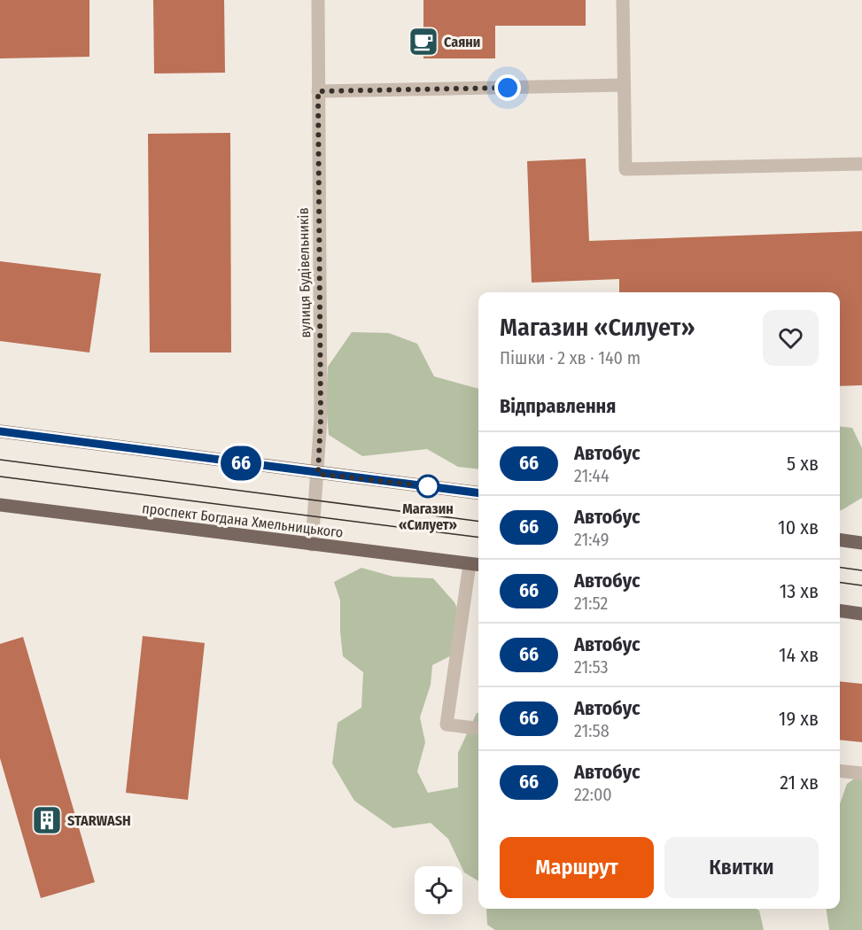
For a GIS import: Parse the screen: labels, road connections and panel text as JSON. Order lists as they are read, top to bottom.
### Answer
{
  "streets": {
    "main road": ["проспект Богдана Хмельницького"],
    "street": ["вулиця Будівельників"]
  },
  "crossings": [
    ["вулиця Будівельників", "проспект Богдана Хмельницького"]
  ],
  "places": {
    "cafe": ["Саяни"],
    "other": ["Магазин «Силует»"],
    "building": ["STARWASH"]
  },
  "lines": ["bus line 66"],
  "page": {
    "on_map": "66",
    "heading": [
      ["Магазин «Силует»", "Пішки · 2 хв · 140 m"],
      "Відправлення"
    ],
    "list": [
      {
        "mark": "66",
        "name": "Автобус",
        "note": "21:44",
        "value": "5 хв"
      },
      {
        "mark": "66",
        "name": "Автобус",
        "note": "21:49",
        "value": "10 хв"
      },
      {
        "mark": "66",
        "name": "Автобус",
        "note": "21:52",
        "value": "13 хв"
      },
      {
        "mark": "66",
        "name": "Автобус",
        "note": "21:53",
        "value": "14 хв"
      },
      {
        "mark": "66",
        "name": "Автобус",
        "note": "21:58",
        "value": "19 хв"
      },
      {
        "mark": "66",
        "name": "Автобус",
        "note": "22:00",
        "value": "21 хв"
      }
    ],
    "buttons": ["Маршрут", "Квитки"]
  }
}
